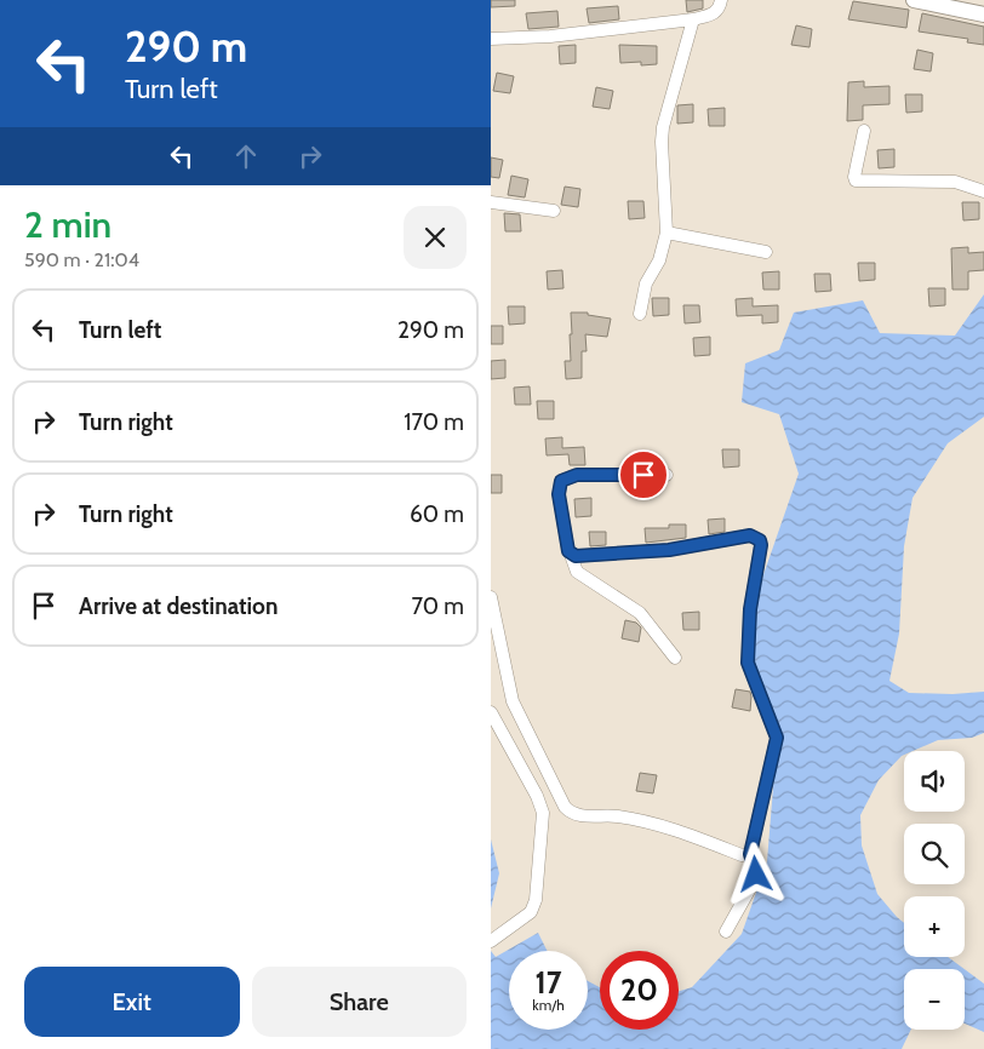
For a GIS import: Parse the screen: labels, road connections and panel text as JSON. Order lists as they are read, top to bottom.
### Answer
{
  "page": {
    "turn": ["290 m", "Turn left"],
    "heading": ["2 min", "590 m · 21:04"],
    "list": [
      {
        "name": "Turn left",
        "value": "290 m"
      },
      {
        "name": "Turn right",
        "value": "170 m"
      },
      {
        "name": "Turn right",
        "value": "60 m"
      },
      {
        "name": "Arrive at destination",
        "value": "70 m"
      }
    ],
    "map_buttons": ["+", "−"],
    "speed": "17 km/h",
    "limit": "20",
    "buttons": ["Exit", "Share"]
  }
}
